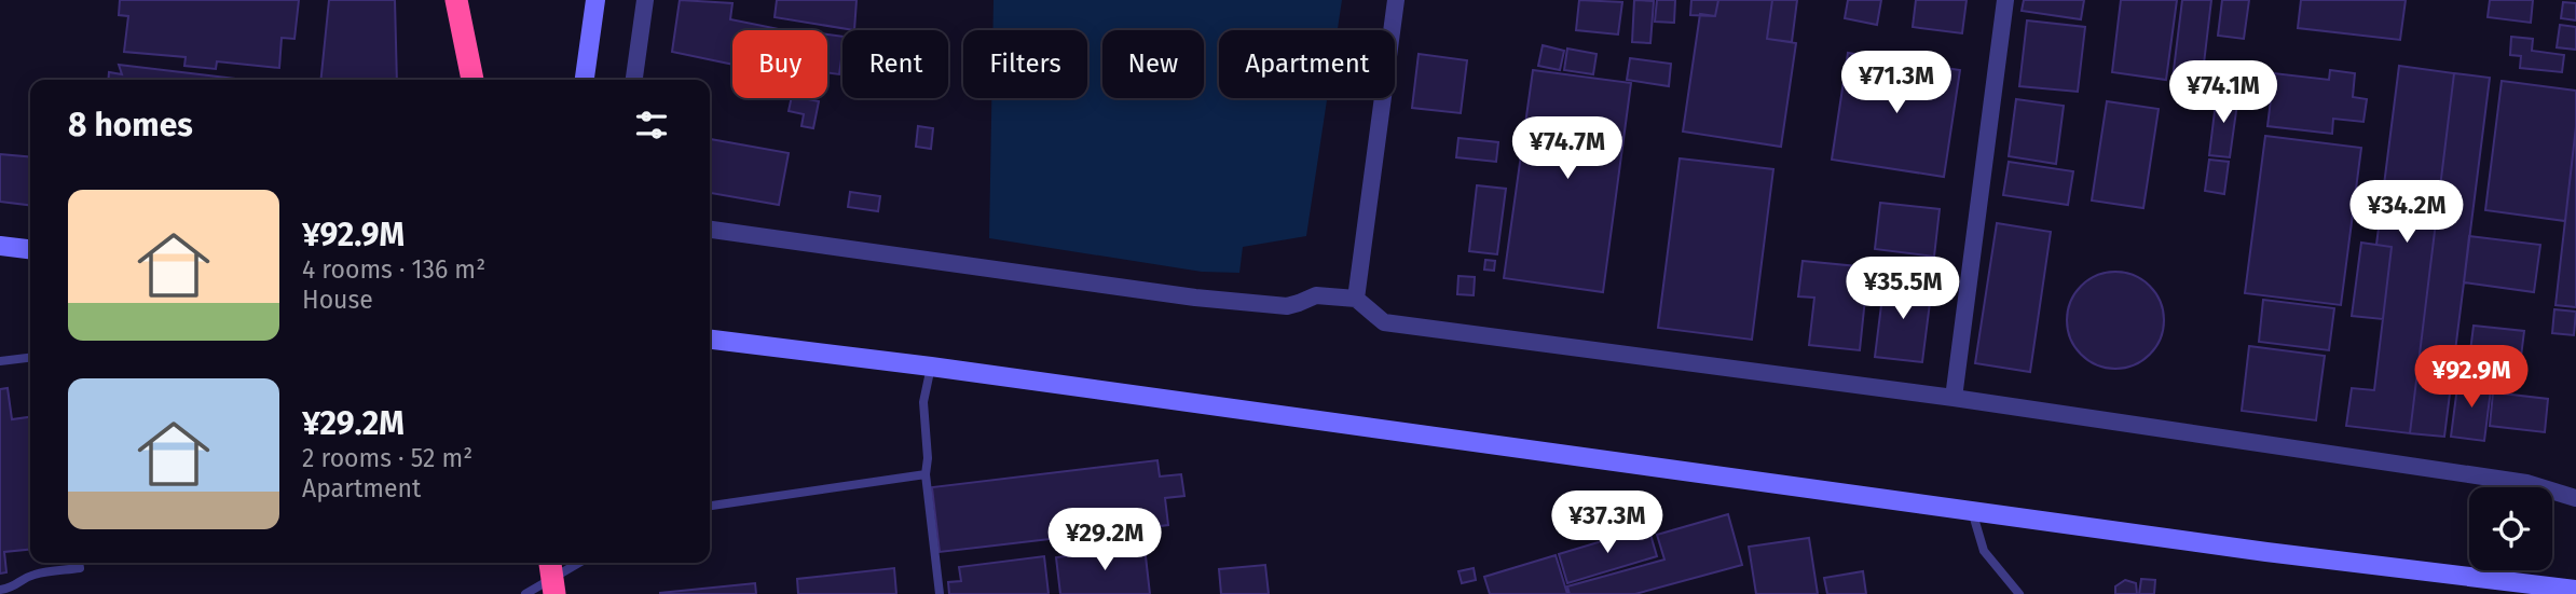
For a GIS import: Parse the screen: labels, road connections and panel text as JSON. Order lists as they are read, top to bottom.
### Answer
{
  "page": {
    "chip": [
      "Buy",
      "Rent",
      "Filters",
      "New",
      "Apartment"
    ],
    "price": [
      "¥71.3M",
      "¥74.1M",
      "¥74.7M",
      "¥34.2M",
      "¥35.5M",
      "¥92.9M",
      "¥37.3M",
      "¥29.2M"
    ],
    "heading": "8 homes",
    "list": [
      {
        "name": "¥92.9M",
        "note": "4 rooms · 136 m² · House"
      },
      {
        "name": "¥29.2M",
        "note": "2 rooms · 52 m² · Apartment"
      }
    ]
  }
}
